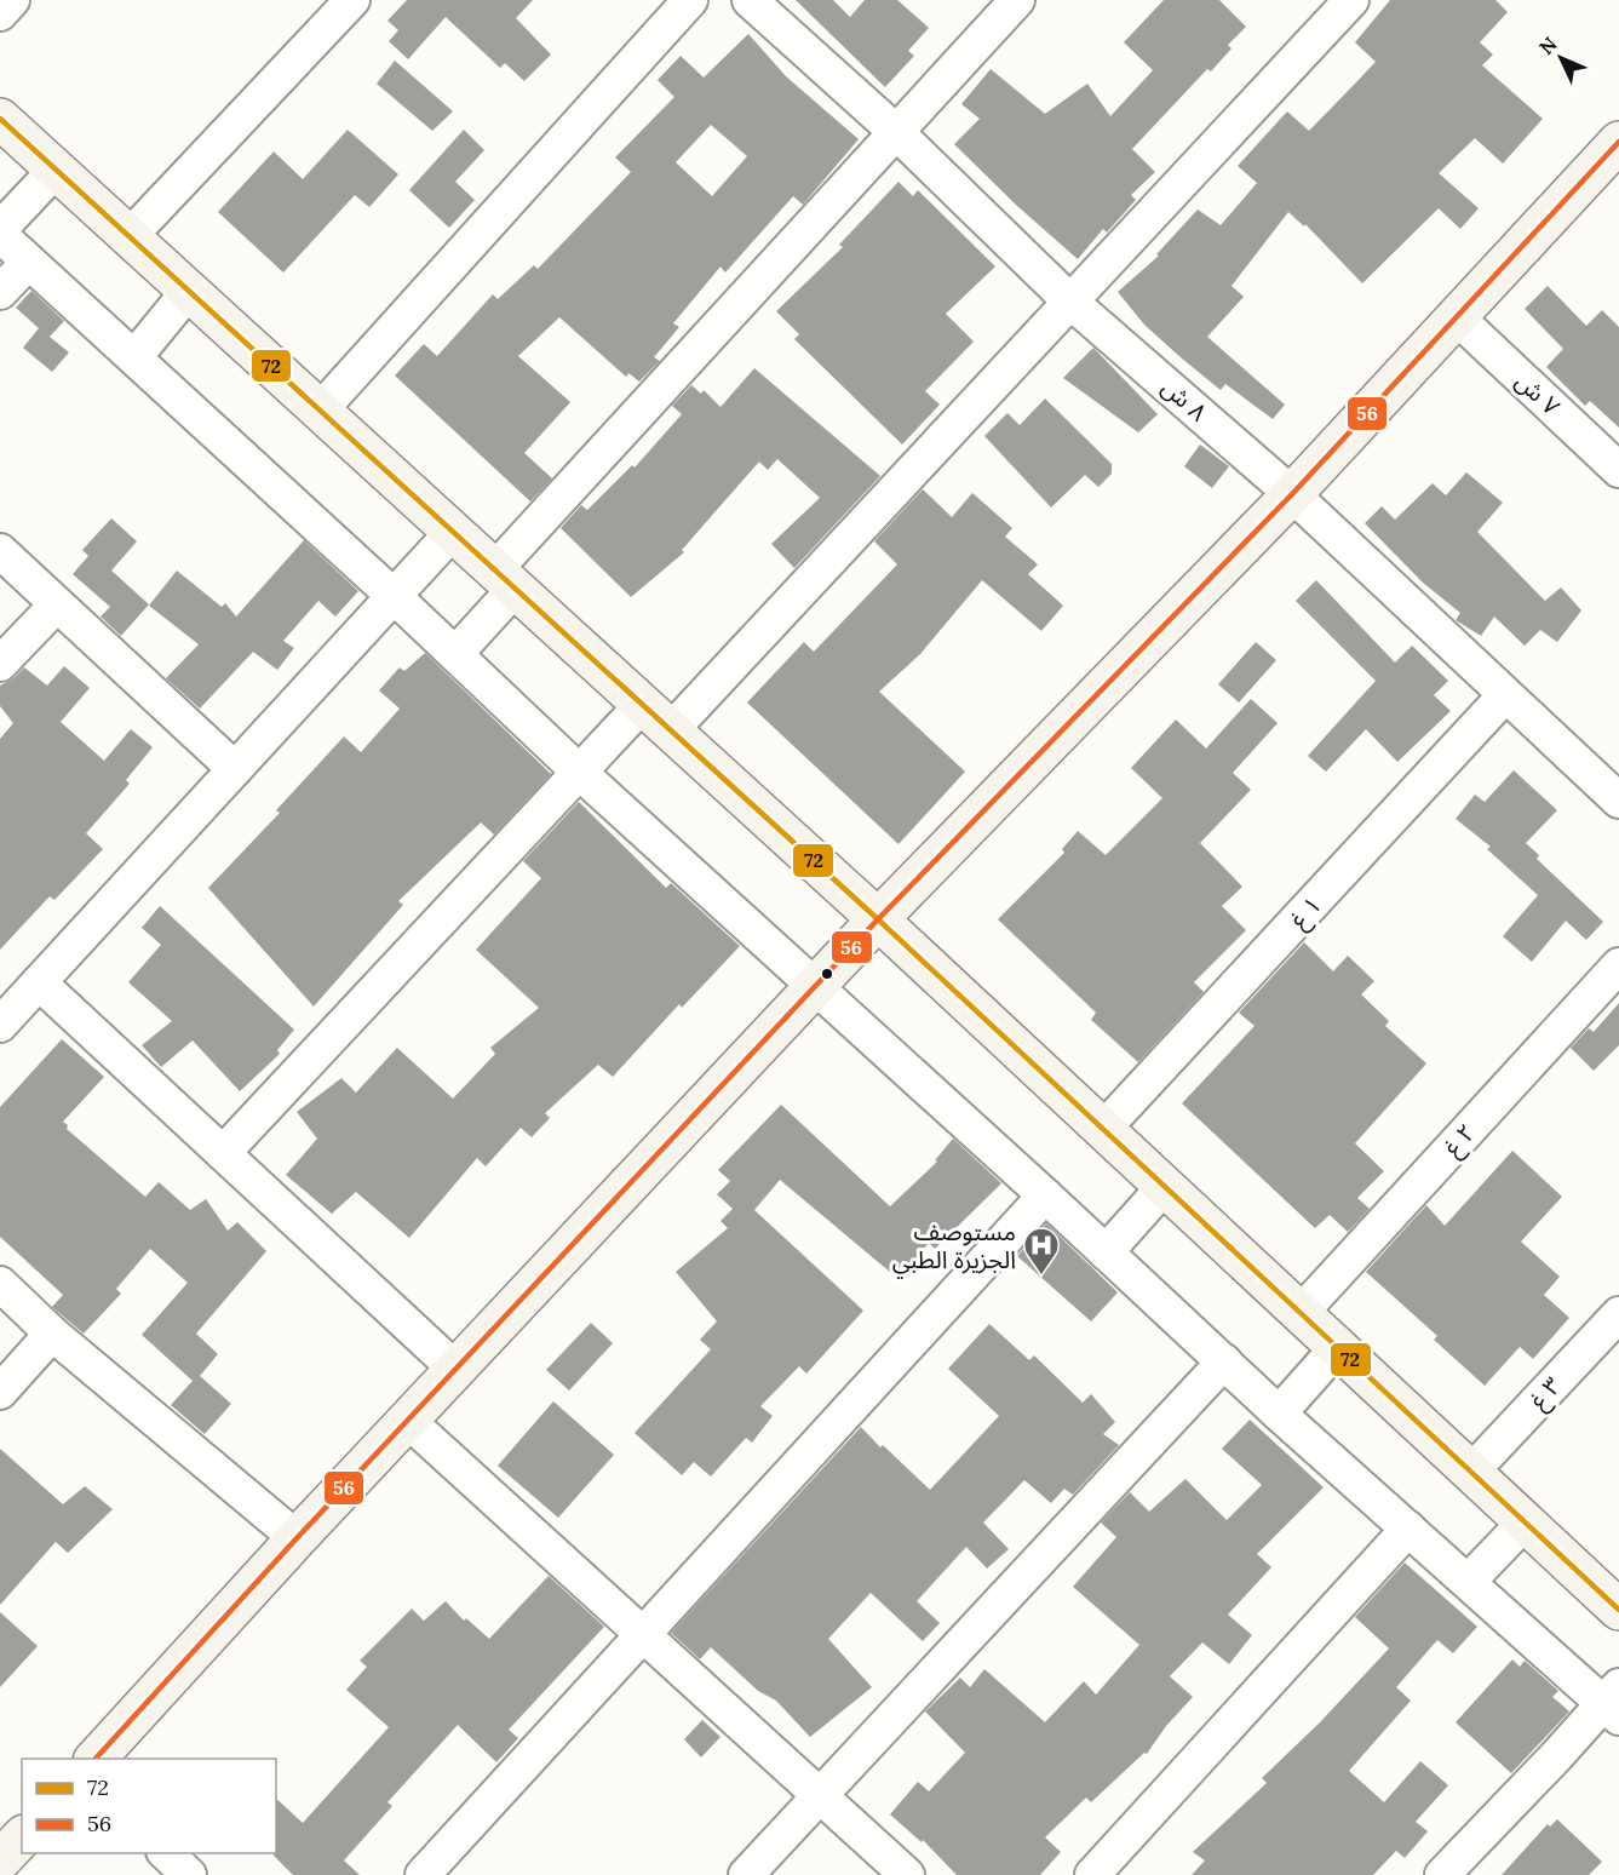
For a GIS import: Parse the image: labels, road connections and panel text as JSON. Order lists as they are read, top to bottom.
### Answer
{
  "streets": {
    "street": [
      "٧ ش",
      "٨ ش",
      "١ غ",
      "٢ غ",
      "٣ غ"
    ]
  },
  "crossings": [
    ["٨ ش", "١ غ"]
  ],
  "places": {
    "hospital": ["مستوصف الجزيرة الطبي"]
  },
  "lines": ["transit line 72", "transit line 56"],
  "legend": ["72", "56"],
  "north": "top left"
}
